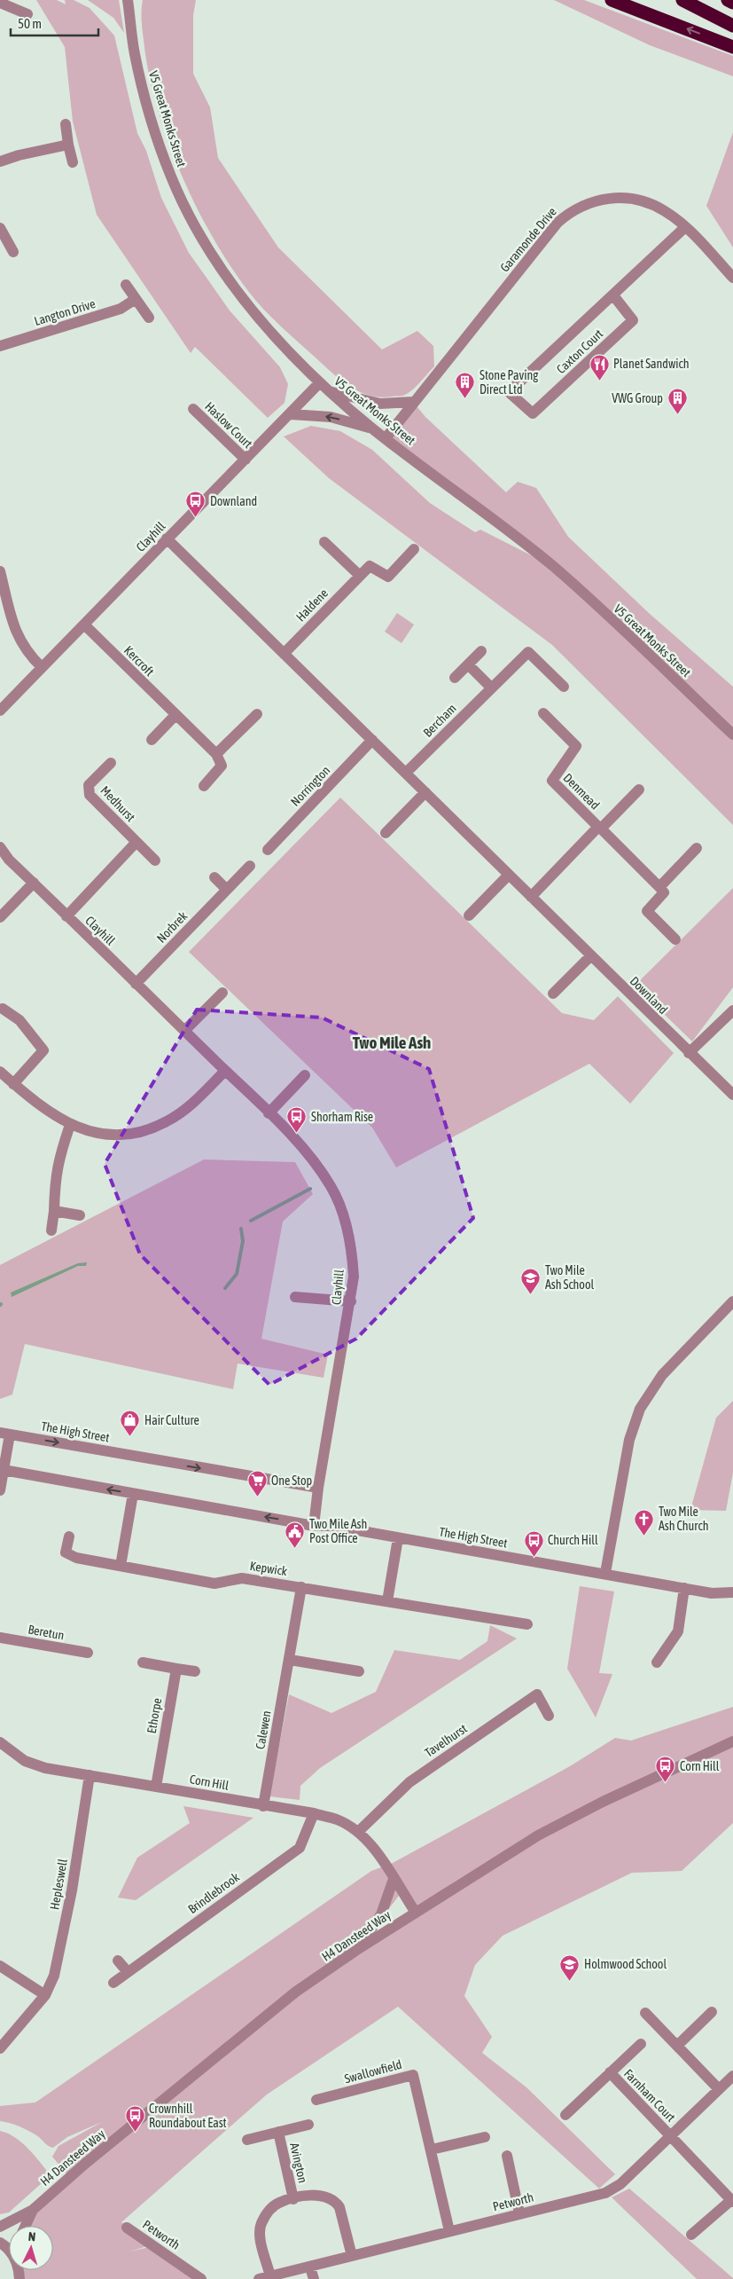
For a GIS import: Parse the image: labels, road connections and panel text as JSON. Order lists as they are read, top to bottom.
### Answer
{
  "streets": {
    "street": [
      "V5 Great Monks Street",
      "Garamonde Drive",
      "Langton Drive",
      "Caxton Court",
      "Haslow Court",
      "Clayhill",
      "Haldene",
      "Kercroft",
      "Bercham",
      "Norrington",
      "Denmead",
      "Medhurst",
      "Norbrek",
      "Downland",
      "The High Street",
      "Kepwick",
      "Beretun",
      "Ethorpe",
      "Calewen",
      "Tavelhurst",
      "Corn Hill",
      "Hepleswell",
      "Brindlebrook",
      "H4 Dansteed Way",
      "Swallowfield",
      "Farnham Court",
      "Avington",
      "Petworth"
    ]
  },
  "crossings": [
    ["V5 Great Monks Street", "Garamonde Drive"],
    ["V5 Great Monks Street", "Clayhill"],
    ["Garamonde Drive", "Caxton Court"],
    ["Haslow Court", "Clayhill"],
    ["Clayhill", "Kercroft"],
    ["Clayhill", "Norbrek"],
    ["Clayhill", "Downland"],
    ["Clayhill", "The High Street"],
    ["Haldene", "Downland"],
    ["Bercham", "Downland"],
    ["Norrington", "Downland"],
    ["Denmead", "Downland"],
    ["Kepwick", "Calewen"],
    ["Ethorpe", "Corn Hill"],
    ["Calewen", "Corn Hill"],
    ["Tavelhurst", "Corn Hill"],
    ["Corn Hill", "Hepleswell"],
    ["Corn Hill", "Brindlebrook"],
    ["Corn Hill", "H4 Dansteed Way"],
    ["Swallowfield", "Petworth"],
    ["Farnham Court", "Petworth"],
    ["Avington", "Petworth"]
  ],
  "districts": ["Two Mile Ash"],
  "places": {
    "restaurant": ["Planet Sandwich"],
    "building": ["Stone Paving Direct Ltd", "VWG Group"],
    "bus stop": [
      "Downland",
      "Shorham Rise",
      "Church Hill",
      "Corn Hill",
      "Crownhill Roundabout East"
    ],
    "school or university": ["Two Mile Ash School", "Holmwood School"],
    "shop": ["Hair Culture"],
    "supermarket": ["One Stop"],
    "church": ["Two Mile Ash Church"],
    "public building": ["Two Mile Ash Post Office"]
  },
  "scale_bar": "50 m",
  "north": "top"
}
